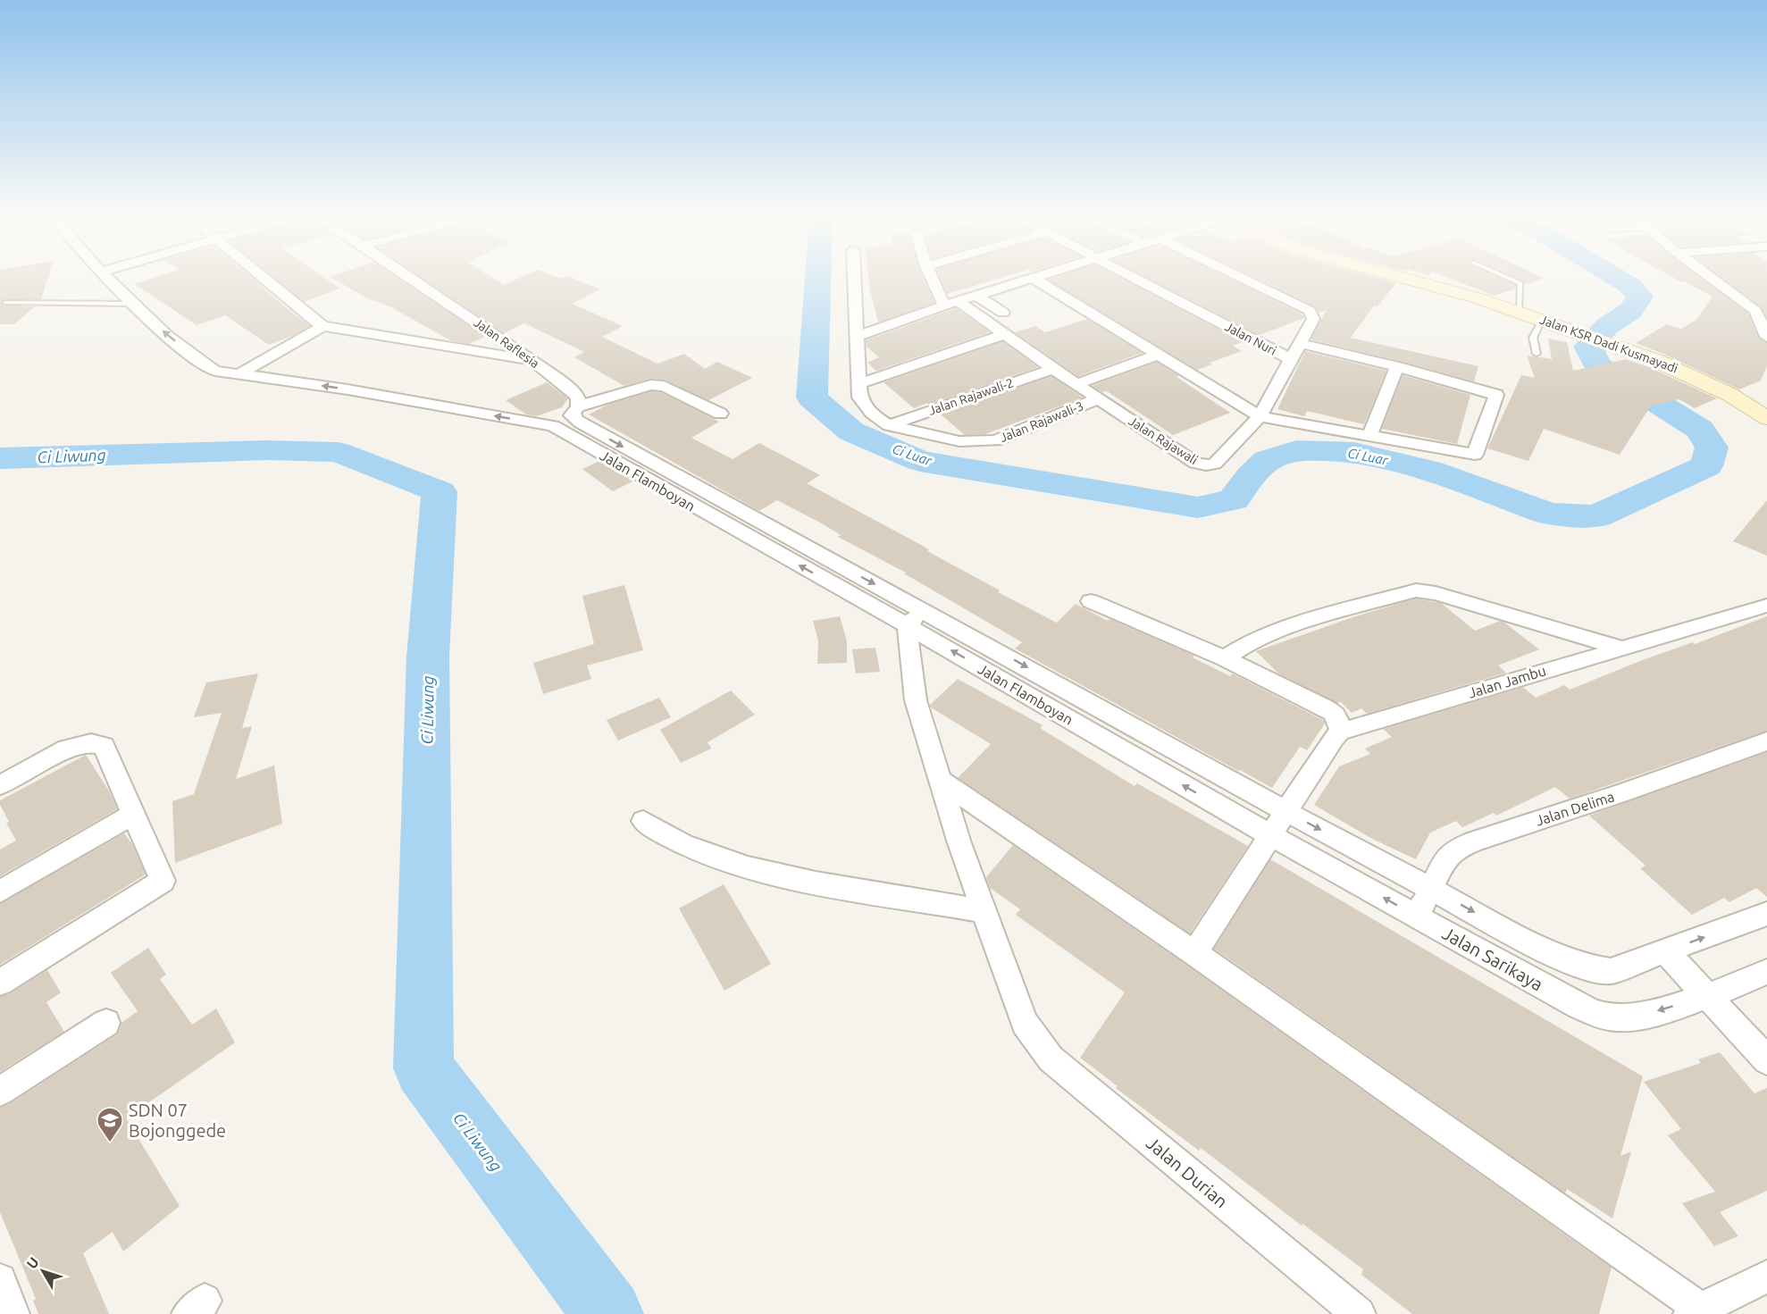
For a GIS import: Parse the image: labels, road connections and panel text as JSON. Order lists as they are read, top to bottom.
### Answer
{
  "streets": {
    "main road": ["Jalan KSR Dadi Kusmayadi"],
    "street": [
      "Jalan Nuri",
      "Jalan Raflesia",
      "Jalan Rajawali-2",
      "Jalan Rajawali-3",
      "Jalan Rajawali",
      "Jalan Flamboyan",
      "Jalan Jambu",
      "Jalan Delima",
      "Jalan Sarikaya",
      "Jalan Durian"
    ]
  },
  "crossings": [
    ["Jalan Nuri", "Jalan Rajawali"],
    ["Jalan Rajawali-2", "Jalan Rajawali-3"],
    ["Jalan Rajawali-2", "Jalan Rajawali"],
    ["Jalan Rajawali-3", "Jalan Rajawali"],
    ["Jalan Flamboyan", "Jalan Sarikaya"],
    ["Jalan Flamboyan", "Jalan Durian"],
    ["Jalan Delima", "Jalan Sarikaya"],
    ["Jalan Sarikaya", "Jalan Durian"]
  ],
  "water": ["Ci Luar", "Ci Liwung"],
  "places": {
    "school or university": ["SDN 07 Bojonggede"]
  },
  "north": "top left"
}
